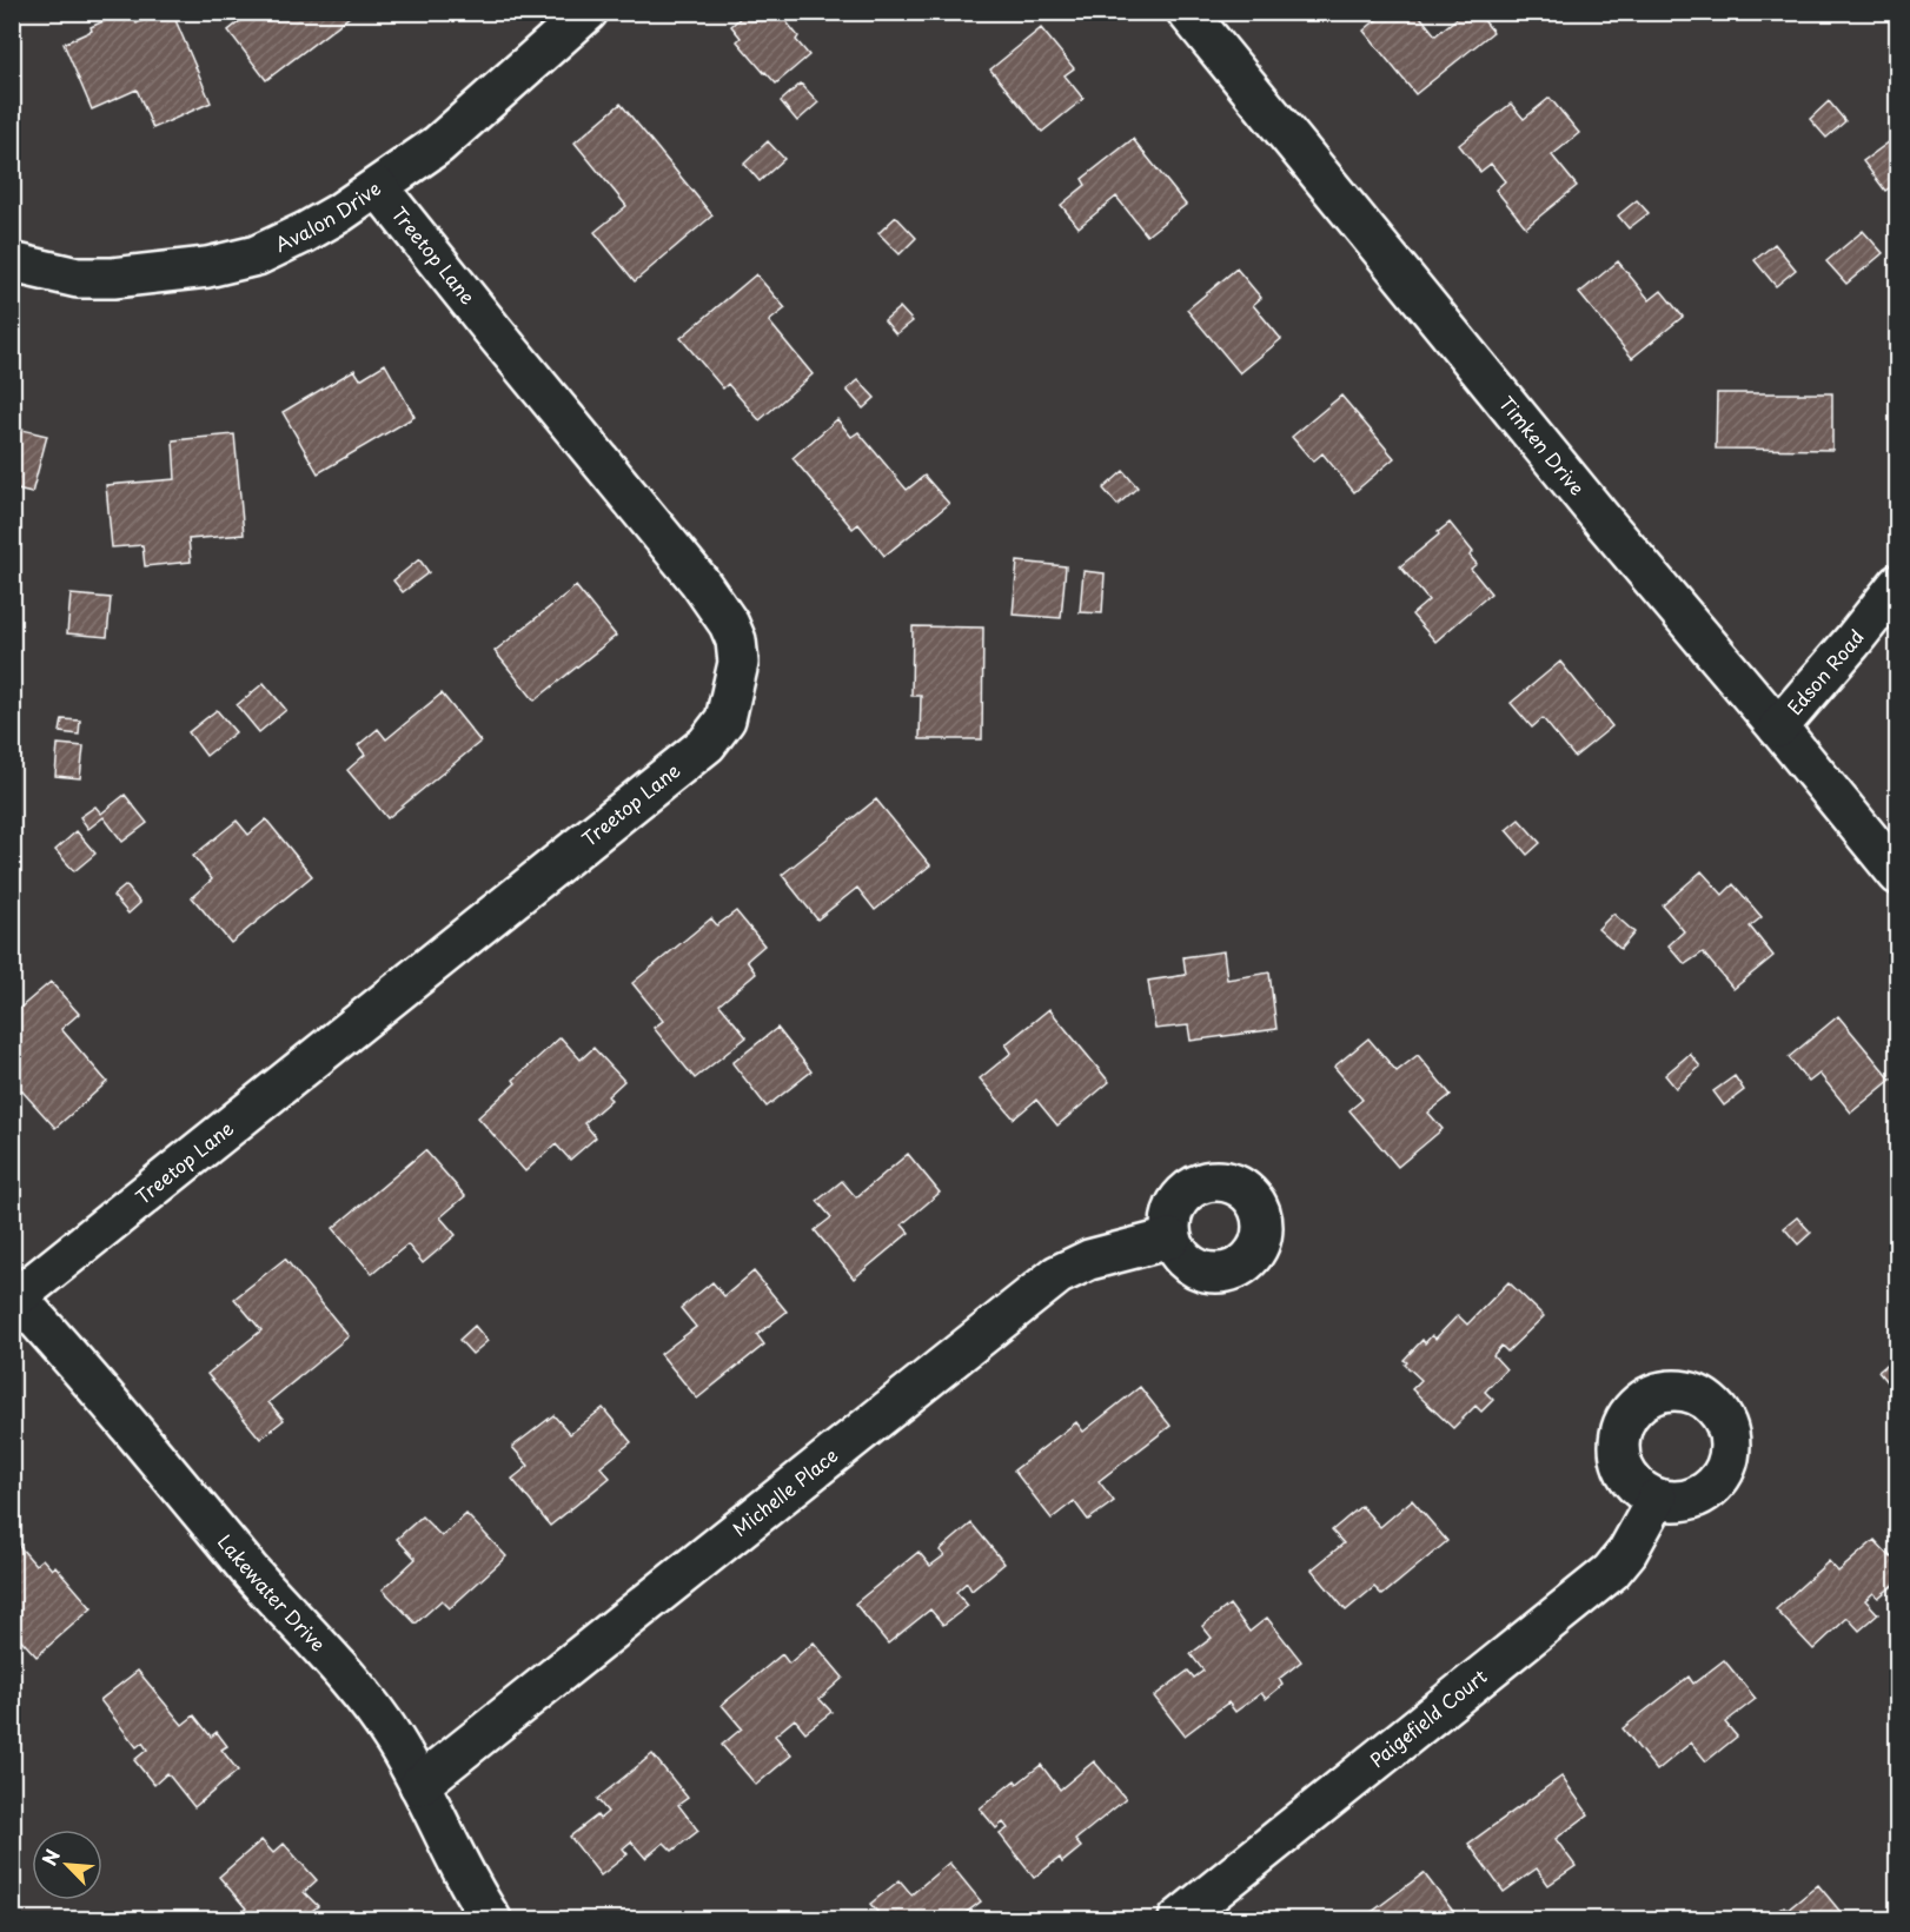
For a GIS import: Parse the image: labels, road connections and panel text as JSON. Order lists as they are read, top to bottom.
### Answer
{
  "streets": {
    "street": [
      "Avalon Drive",
      "Treetop Lane",
      "Timken Drive",
      "Edson Road",
      "Michelle Place",
      "Lakewater Drive",
      "Paigefield Court"
    ]
  },
  "crossings": [
    ["Avalon Drive", "Treetop Lane"],
    ["Treetop Lane", "Lakewater Drive"],
    ["Timken Drive", "Edson Road"],
    ["Michelle Place", "Lakewater Drive"]
  ],
  "north": "top left"
}
